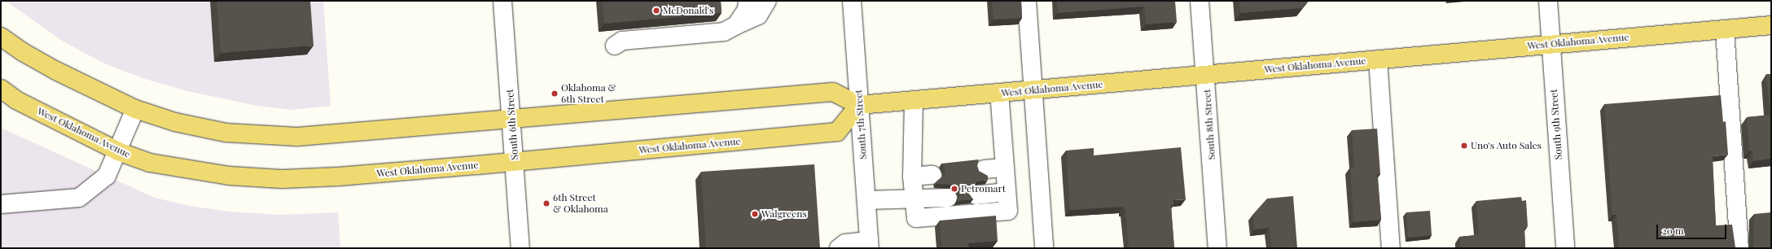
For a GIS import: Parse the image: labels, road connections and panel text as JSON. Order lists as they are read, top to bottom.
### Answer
{
  "streets": {
    "main road": ["West Oklahoma Avenue"],
    "street": [
      "South 6th Street",
      "South 7th Street",
      "South 8th Street",
      "South 9th Street"
    ]
  },
  "crossings": [
    ["West Oklahoma Avenue", "South 6th Street"],
    ["West Oklahoma Avenue", "South 7th Street"],
    ["West Oklahoma Avenue", "South 8th Street"],
    ["West Oklahoma Avenue", "South 9th Street"]
  ],
  "places": [
    "McDonald's",
    "Oklahoma & 6th Street",
    "Uno's Auto Sales",
    "Petromart",
    "6th Street & Oklahoma",
    "Walgreens"
  ],
  "scale_bar": "20 m"
}
